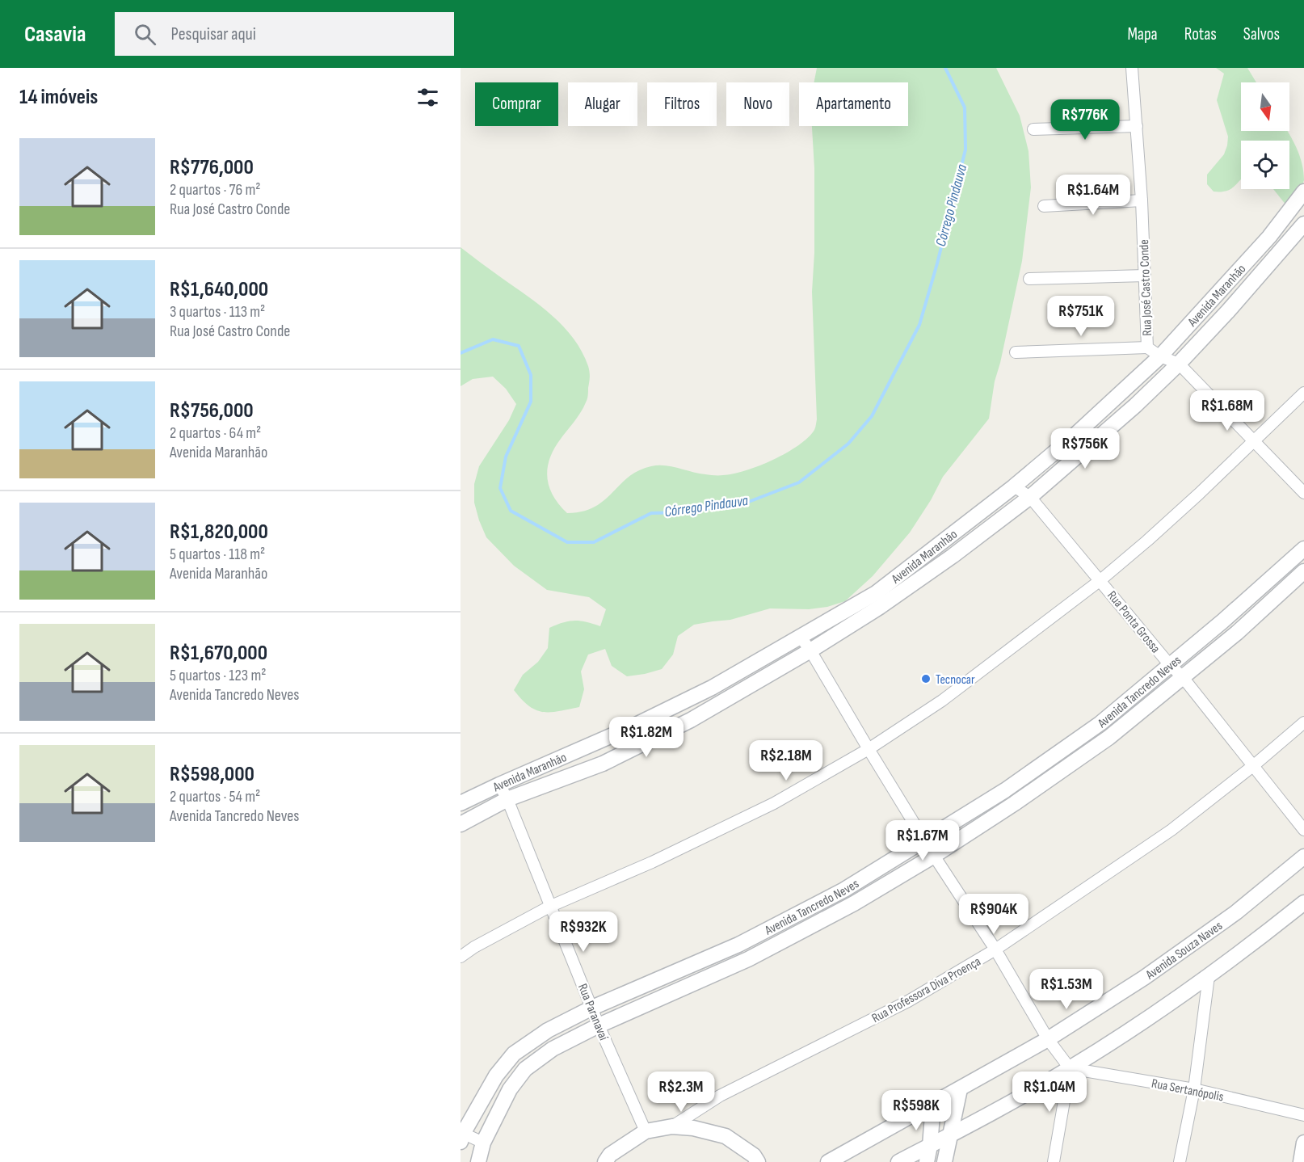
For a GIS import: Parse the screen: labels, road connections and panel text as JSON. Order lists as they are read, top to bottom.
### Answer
{
  "streets": {
    "street": [
      "Rua José Castro Conde",
      "Avenida Maranhão",
      "Rua Ponta Grossa",
      "Avenida Tancredo Neves",
      "Avenida Souza Naves",
      "Rua Professora Diva Proença",
      "Rua Paranavaí",
      "Rua Sertanópolis"
    ]
  },
  "crossings": [
    ["Rua José Castro Conde", "Avenida Maranhão"],
    ["Avenida Maranhão", "Rua Ponta Grossa"],
    ["Avenida Maranhão", "Rua Paranavaí"],
    ["Rua Ponta Grossa", "Avenida Tancredo Neves"],
    ["Rua Ponta Grossa", "Rua Professora Diva Proença"],
    ["Avenida Tancredo Neves", "Rua Paranavaí"]
  ],
  "water": ["Córrego Pindauva"],
  "places": ["Tecnocar"],
  "north": "bottom",
  "page": {
    "header": "Casavia",
    "search": "Pesquisar aqui",
    "nav": ["Mapa", "Rotas", "Salvos"],
    "heading": "14 imóveis",
    "chip": [
      "Comprar",
      "Alugar",
      "Filtros",
      "Novo",
      "Apartamento"
    ],
    "price": [
      "R$776K",
      "R$1.64M",
      "R$751K",
      "R$1.68M",
      "R$756K",
      "R$1.82M",
      "R$2.18M",
      "R$1.67M",
      "R$904K",
      "R$932K",
      "R$1.53M",
      "R$2.3M",
      "R$1.04M",
      "R$598K"
    ],
    "list": [
      {
        "name": "R$776,000",
        "note": "2 quartos · 76 m² · Rua José Castro Conde"
      },
      {
        "name": "R$1,640,000",
        "note": "3 quartos · 113 m² · Rua José Castro Conde"
      },
      {
        "name": "R$756,000",
        "note": "2 quartos · 64 m² · Avenida Maranhão"
      },
      {
        "name": "R$1,820,000",
        "note": "5 quartos · 118 m² · Avenida Maranhão"
      },
      {
        "name": "R$1,670,000",
        "note": "5 quartos · 123 m² · Avenida Tancredo Neves"
      },
      {
        "name": "R$598,000",
        "note": "2 quartos · 54 m² · Avenida Tancredo Neves"
      }
    ]
  }
}
